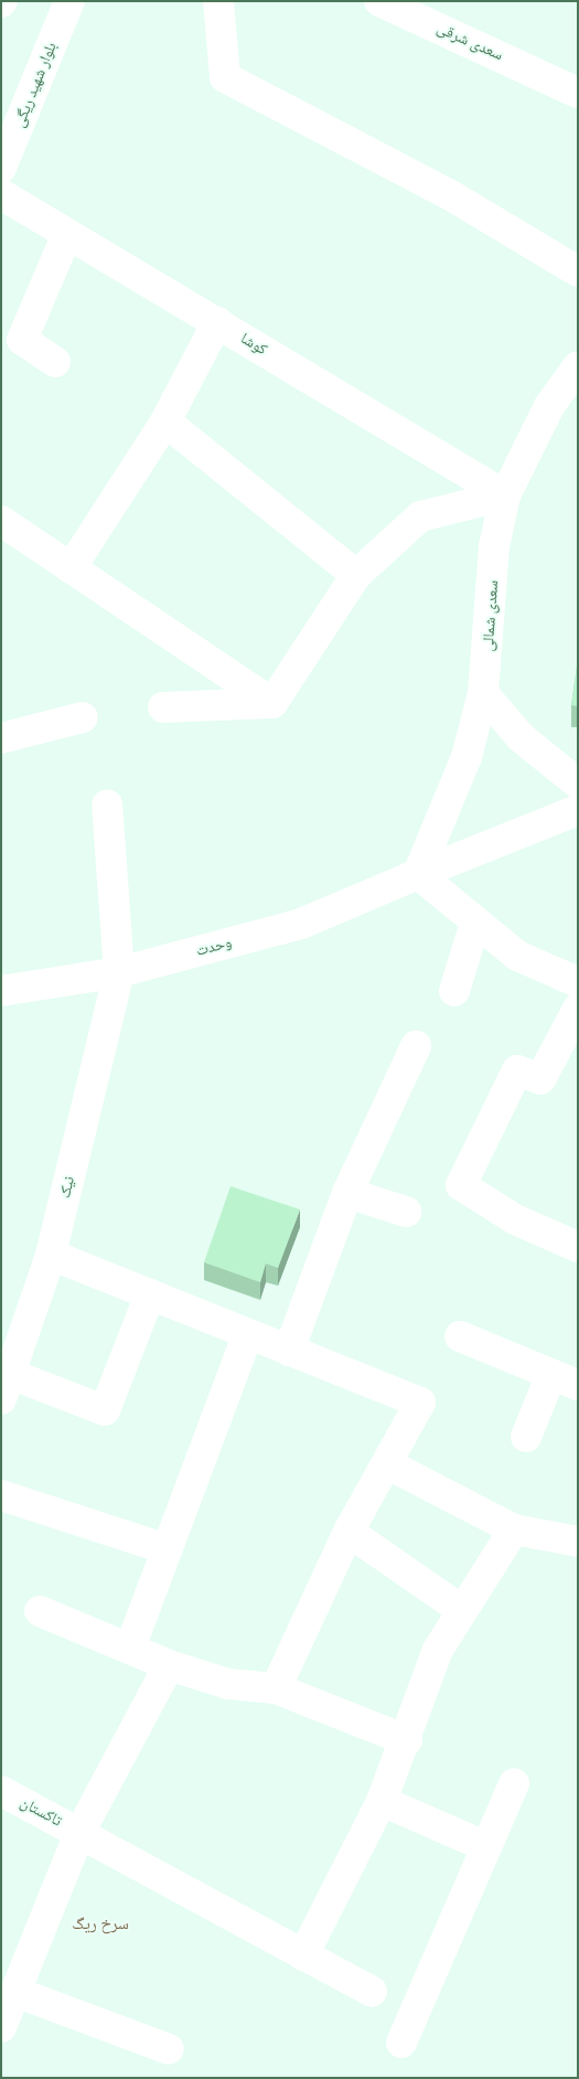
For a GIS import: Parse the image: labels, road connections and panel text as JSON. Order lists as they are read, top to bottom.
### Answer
{
  "streets": {
    "street": [
      "سعدی شرقی",
      "بلوار شهید ریگی",
      "کوشا",
      "سعدی شمالی",
      "وحدت",
      "نیک",
      "تاکستان"
    ]
  },
  "crossings": [
    ["کوشا", "سعدی شمالی"],
    ["سعدی شمالی", "وحدت"],
    ["وحدت", "نیک"]
  ],
  "districts": ["سرخ ریگ"]
}
